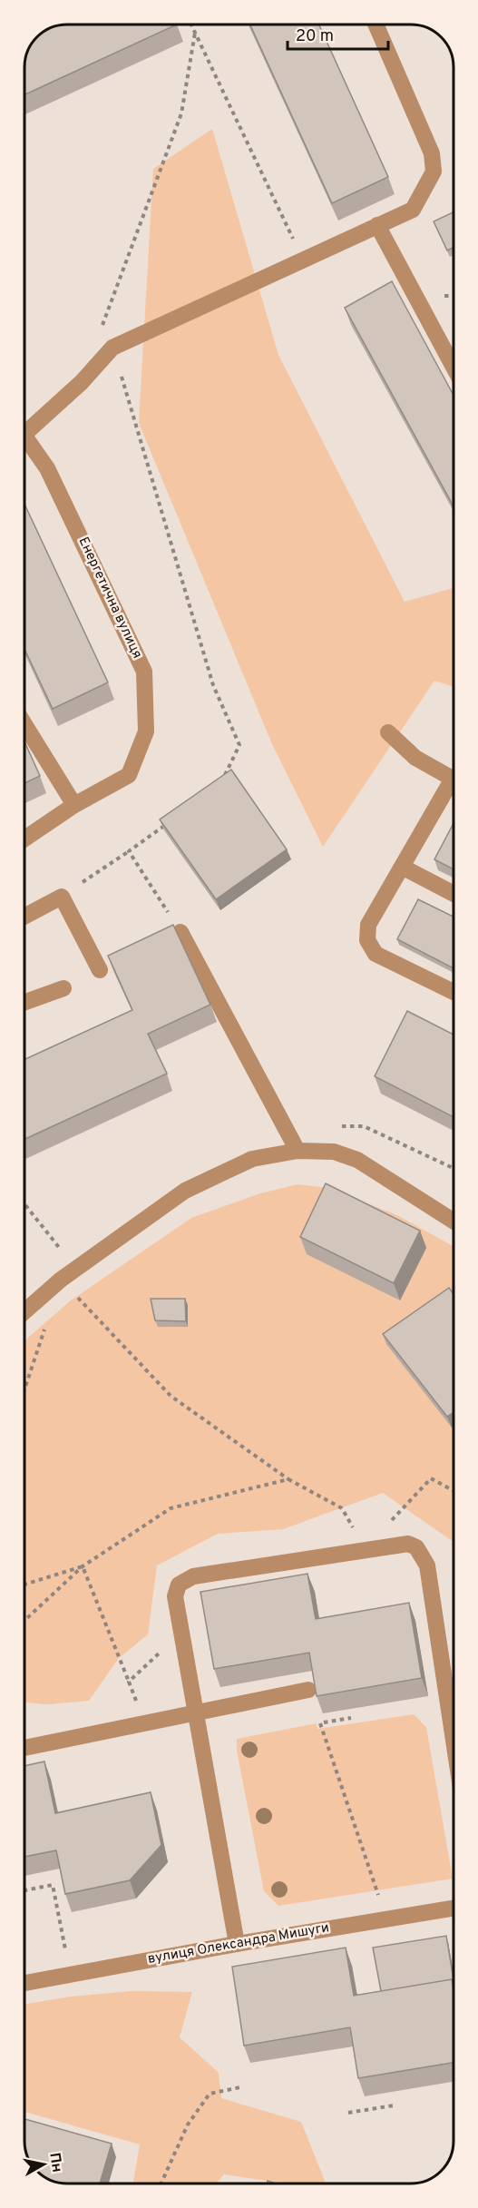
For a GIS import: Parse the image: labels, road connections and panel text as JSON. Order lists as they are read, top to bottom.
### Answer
{
  "streets": {
    "street": ["Енергетична вулиця", "вулиця Олександра Мишуги"]
  },
  "scale_bar": "20 m",
  "north": "right"
}
